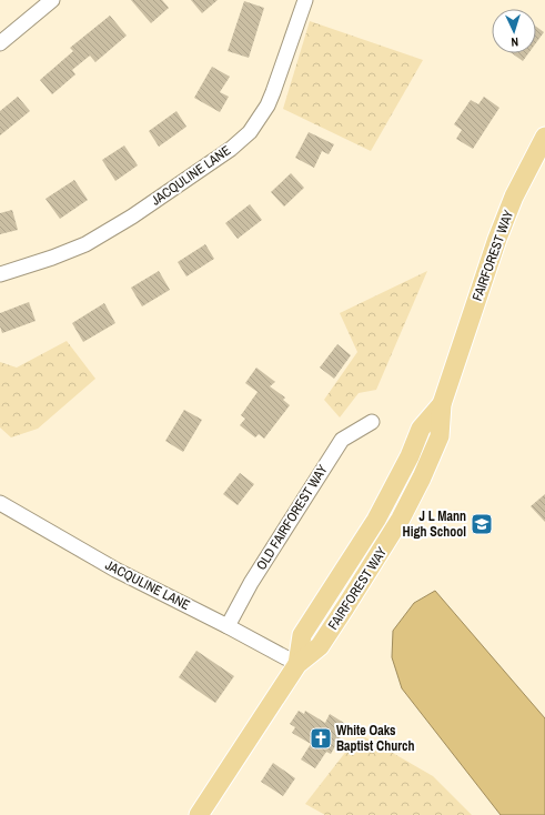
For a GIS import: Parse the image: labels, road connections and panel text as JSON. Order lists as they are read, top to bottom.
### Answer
{
  "streets": {
    "main road": ["FAIRFOREST WAY"],
    "street": ["JACQULINE LANE", "OLD FAIRFOREST WAY"]
  },
  "crossings": [
    ["JACQULINE LANE", "FAIRFOREST WAY"],
    ["JACQULINE LANE", "OLD FAIRFOREST WAY"]
  ],
  "places": {
    "school or university": ["J L Mann High School"],
    "church": ["White Oaks Baptist Church"]
  },
  "north": "bottom"
}
